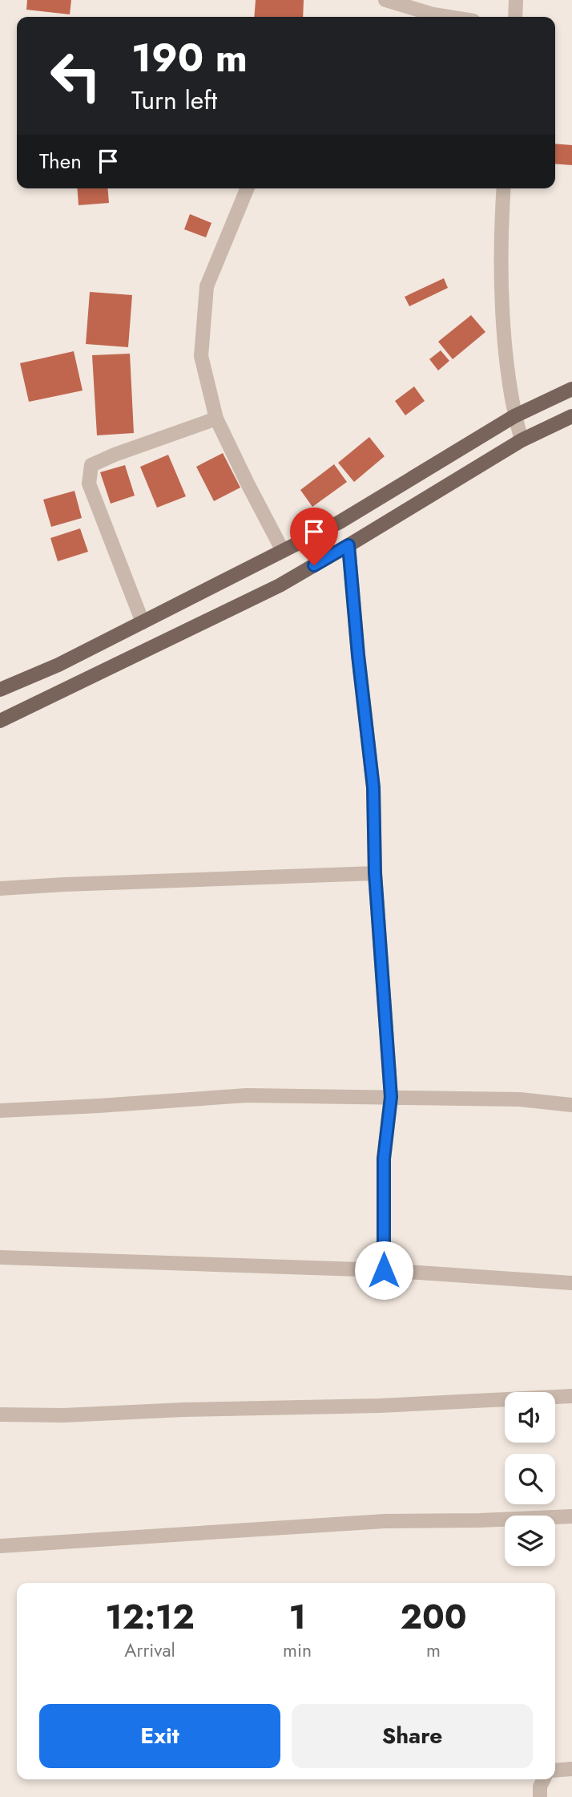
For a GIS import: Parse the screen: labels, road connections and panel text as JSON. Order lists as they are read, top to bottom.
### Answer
{
  "page": {
    "turn": ["190 m", "Turn left"],
    "then": "Then",
    "eta": [
      "12:12",
      "Arrival",
      "1",
      "min",
      "200",
      "m"
    ],
    "buttons": ["Exit", "Share"]
  }
}
